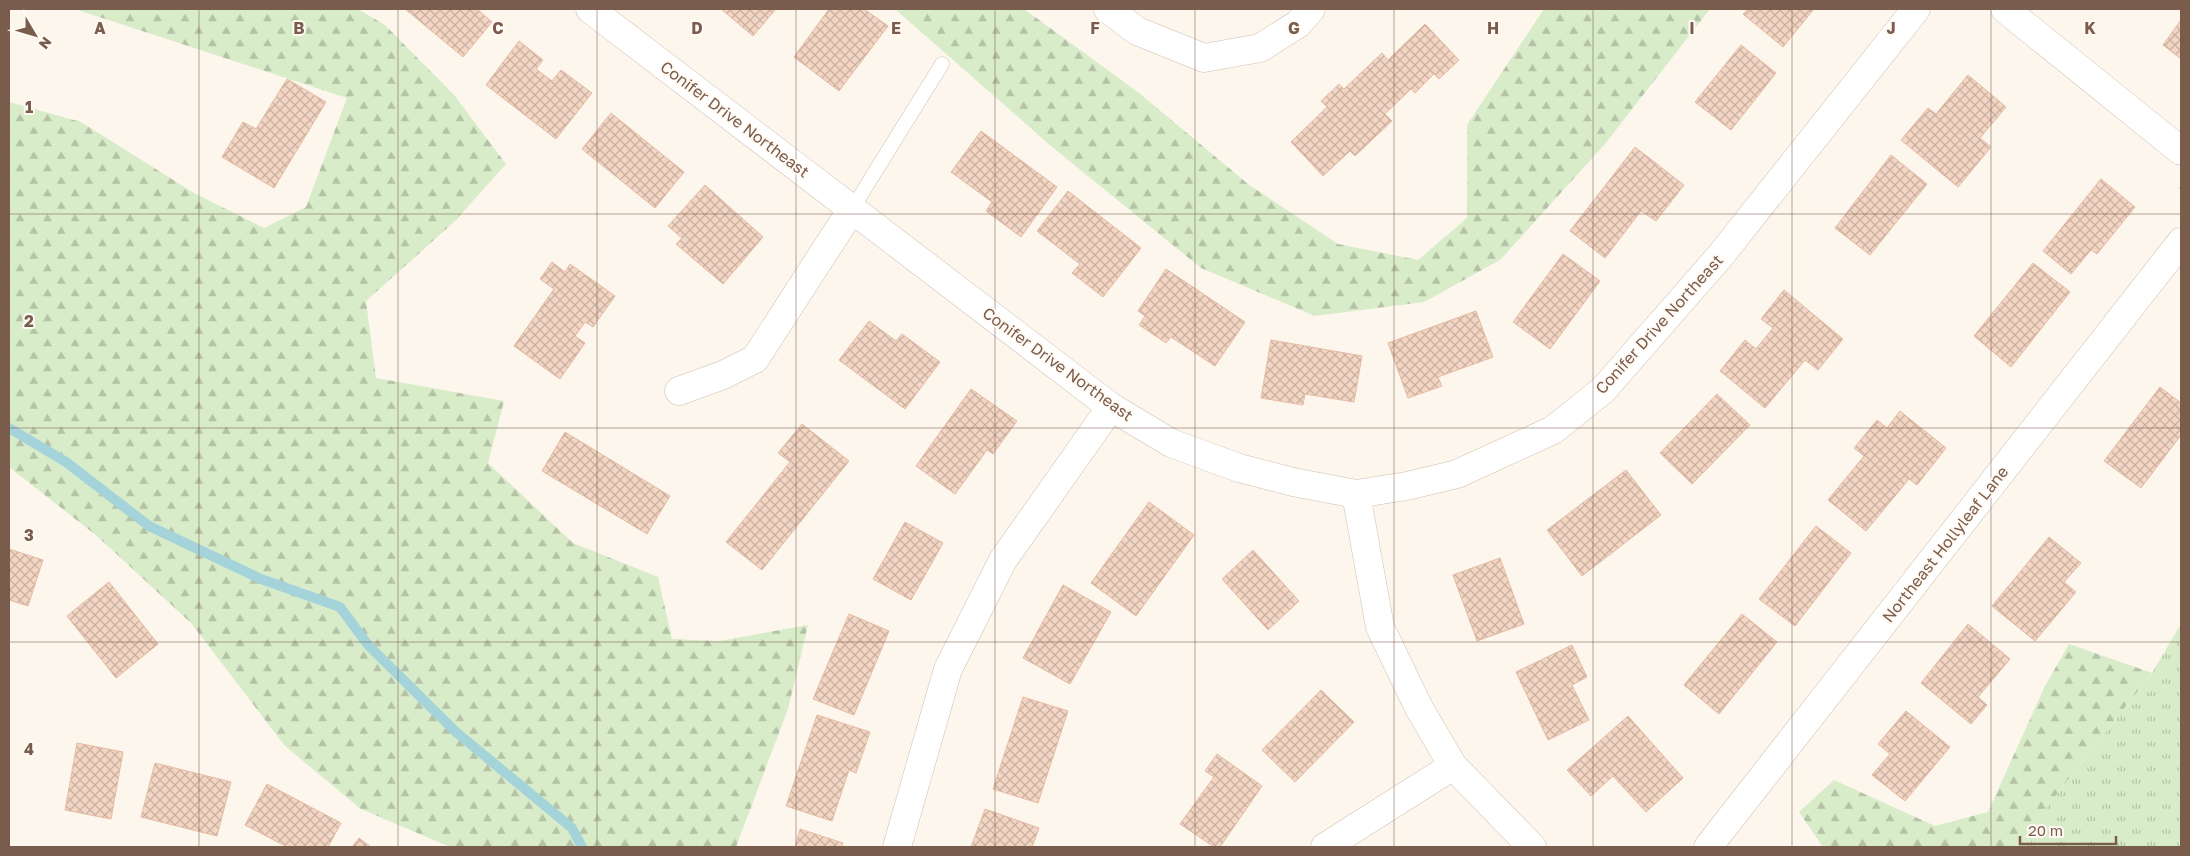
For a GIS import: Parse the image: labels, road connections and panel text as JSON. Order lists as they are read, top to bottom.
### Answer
{
  "streets": {
    "street": ["Conifer Drive Northeast", "Northeast Hollyleaf Lane"]
  },
  "scale_bar": "20 m",
  "north": "bottom right",
  "grid": {
    "columns": [
      "A",
      "B",
      "C",
      "D",
      "E",
      "F",
      "G",
      "H",
      "I",
      "J",
      "K"
    ],
    "rows": [
      "1",
      "2",
      "3",
      "4"
    ]
  }
}
